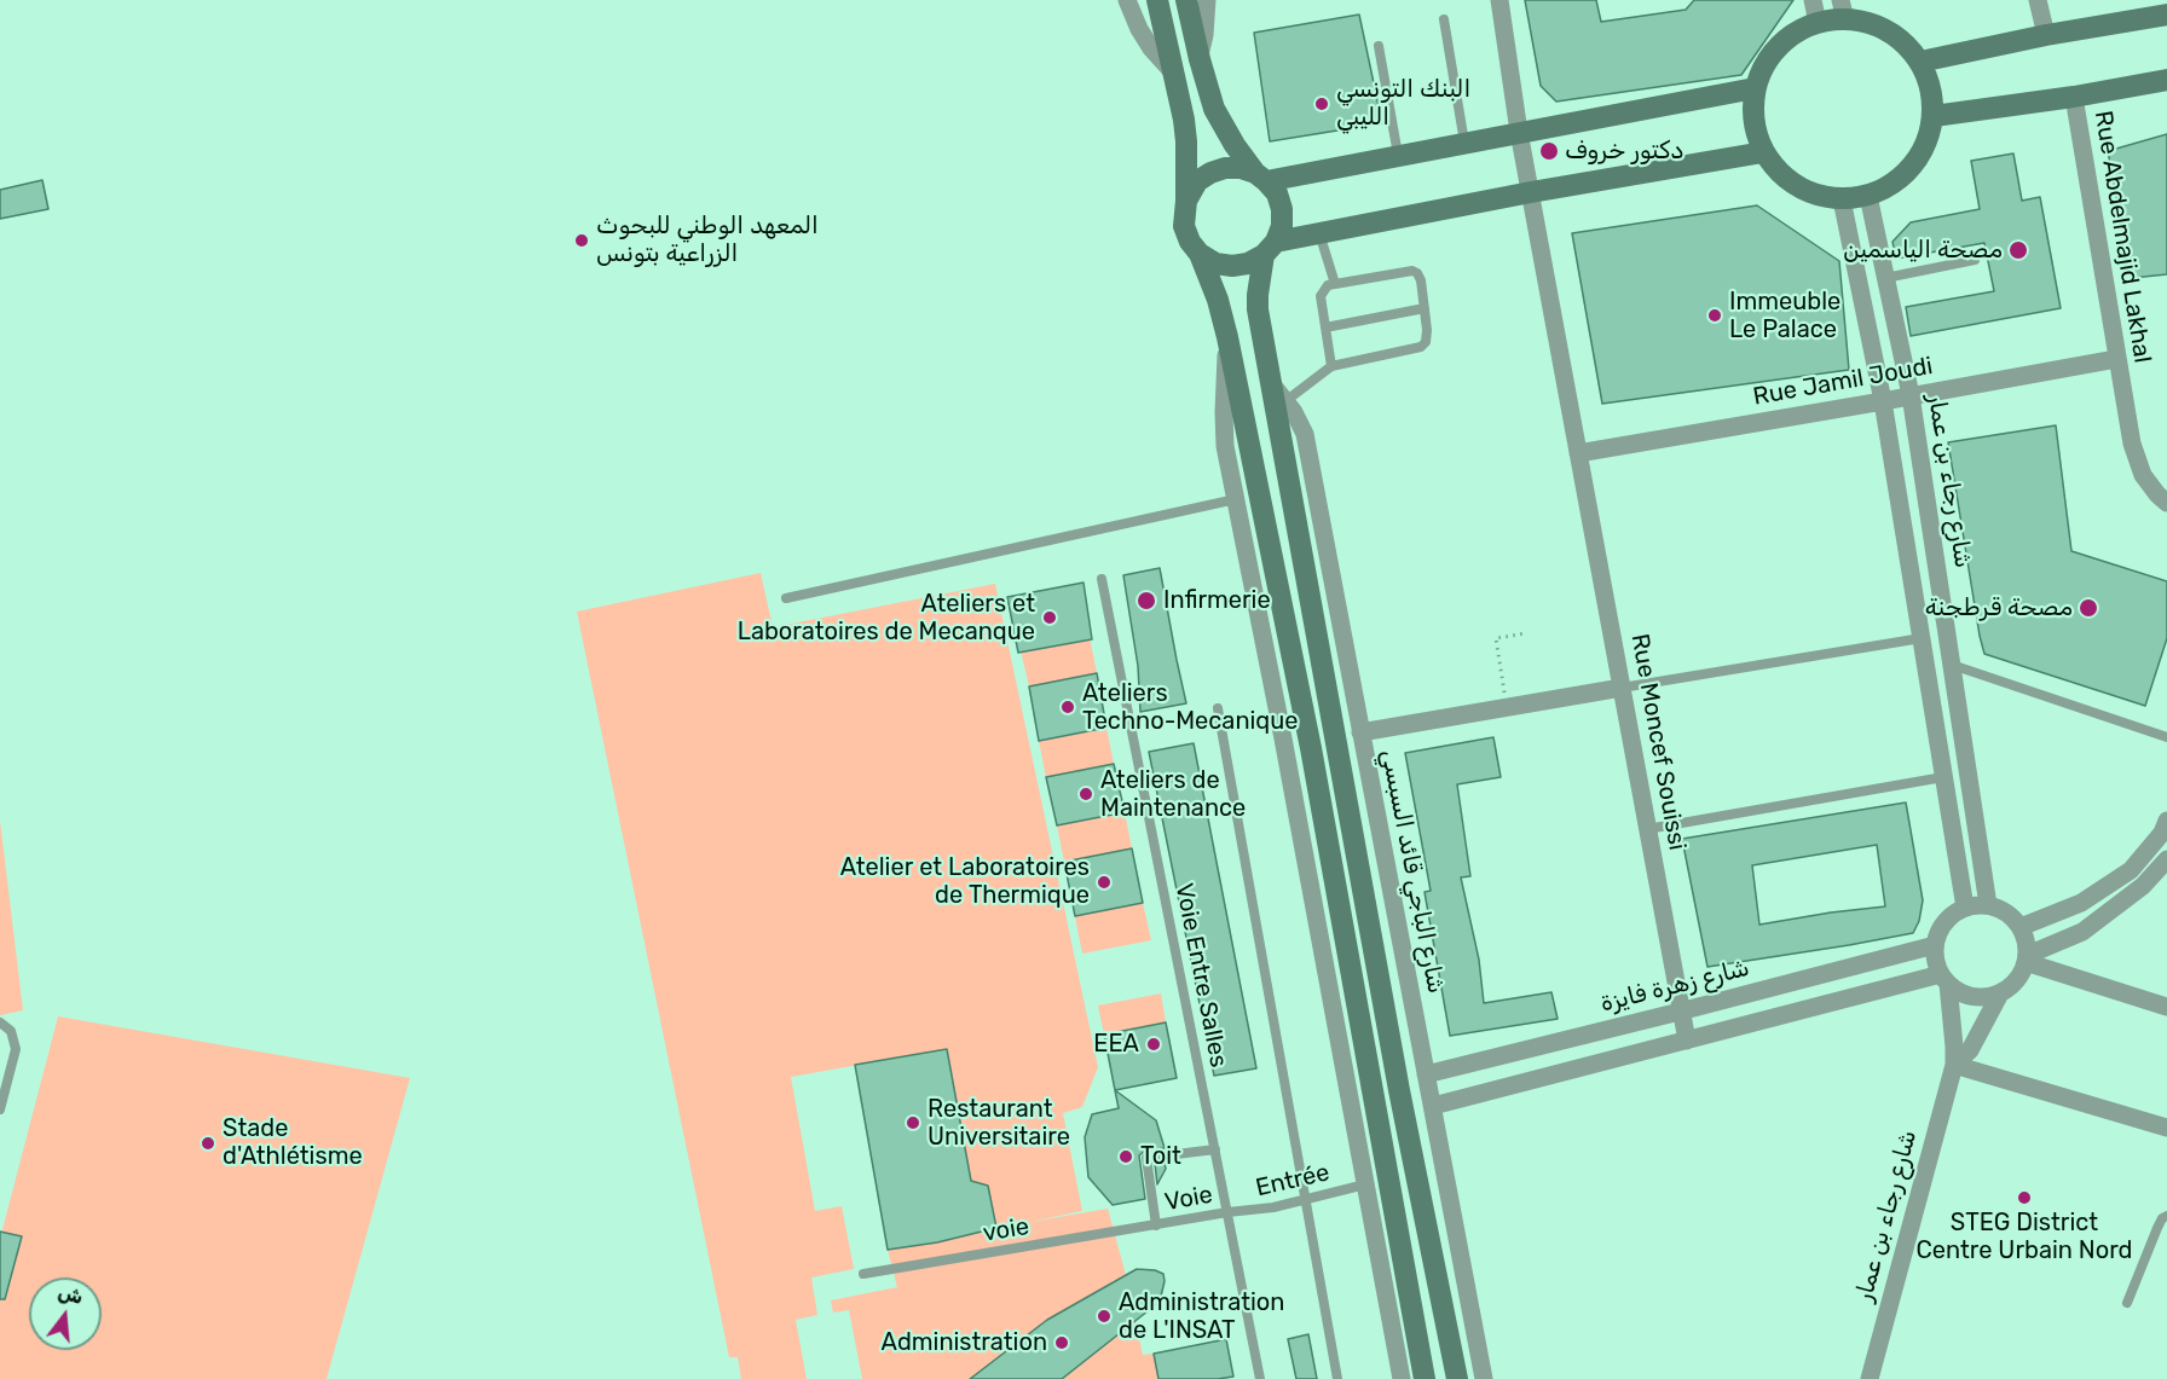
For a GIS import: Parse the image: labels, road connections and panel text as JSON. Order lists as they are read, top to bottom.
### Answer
{
  "streets": {
    "street": [
      "Rue Abdelmajid Lakhal",
      "Rue Jamil Joudi",
      "شارع رجاء بن عمار",
      "Rue Moncef Souissi",
      "شارع الباجي قائد السبسي",
      "شارع زهرة فايزة"
    ],
    "lane": [
      "Voie Entre Salles",
      "Entrée",
      "Voie",
      "voie"
    ]
  },
  "crossings": [
    ["Rue Abdelmajid Lakhal", "Rue Jamil Joudi"],
    ["Rue Jamil Joudi", "شارع رجاء بن عمار"],
    ["Rue Jamil Joudi", "Rue Moncef Souissi"],
    ["شارع رجاء بن عمار", "شارع زهرة فايزة"],
    ["Rue Moncef Souissi", "شارع زهرة فايزة"],
    ["شارع الباجي قائد السبسي", "شارع زهرة فايزة"],
    ["Voie Entre Salles", "Entrée"],
    ["Voie Entre Salles", "Voie"],
    ["Entrée", "Voie"],
    ["Voie", "voie"]
  ],
  "places": [
    "البنك التونسي الليبي",
    "دكتور خروف",
    "المعهد الوطني للبحوث الزراعية بتونس",
    "مصحة الياسمين",
    "Immeuble Le Palace",
    "Infirmerie",
    "مصحة قرطجنة",
    "Ateliers et Laboratoires de Mecanque",
    "Ateliers Techno-Mecanique",
    "Ateliers de Maintenance",
    "Atelier et Laboratoires de Thermique",
    "EEA",
    "Restaurant Universitaire",
    "Stade d'Athlétisme",
    "Toit",
    "STEG District Centre Urbain Nord",
    "Administration de L'INSAT",
    "Administration"
  ],
  "north": "top"
}
